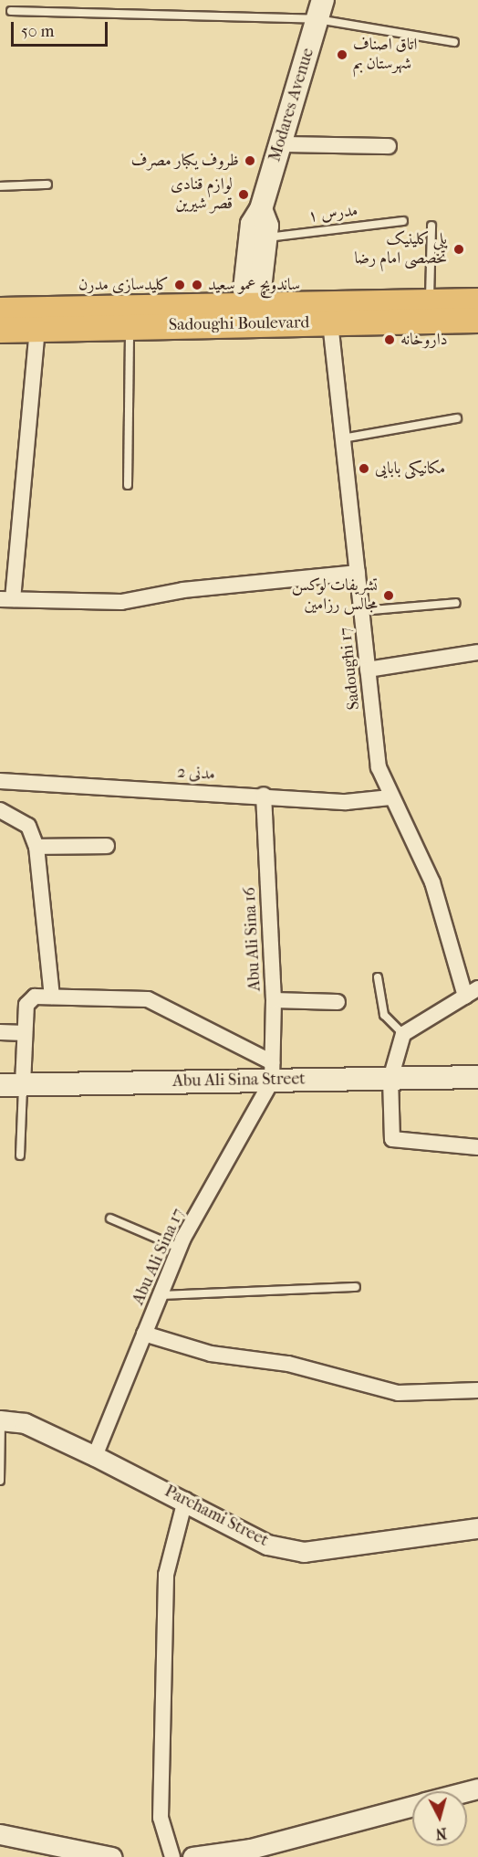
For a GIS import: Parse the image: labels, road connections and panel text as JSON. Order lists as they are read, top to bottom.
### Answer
{
  "streets": {
    "main road": ["Modares Avenue", "Sadoughi Boulevard", "Abu Ali Sina Street"],
    "street": [
      "Sadoughi 17",
      "مدنی 2",
      "Abu Ali Sina 16",
      "Abu Ali Sina 17",
      "Parchami Street"
    ],
    "lane": ["مدرس ۱"]
  },
  "crossings": [
    ["Modares Avenue", "مدرس ۱"],
    ["Modares Avenue", "Sadoughi Boulevard"],
    ["Sadoughi Boulevard", "Sadoughi 17"],
    ["Sadoughi 17", "مدنی 2"],
    ["مدنی 2", "Abu Ali Sina 16"],
    ["Abu Ali Sina 16", "Abu Ali Sina Street"],
    ["Abu Ali Sina 16", "Abu Ali Sina 17"],
    ["Abu Ali Sina Street", "Abu Ali Sina 17"],
    ["Abu Ali Sina 17", "Parchami Street"]
  ],
  "places": [
    "اتاق اصناف شهرستان بم",
    "ظروف یکبار مصرف",
    "لوازم قنادی قصر شیرین",
    "پلی کلینیک تخصصی امام رضا",
    "کلیدسازی مدرن",
    "ساندویچ عمو سعید",
    "داروخانه",
    "مکانیکی بابایی",
    "تشریفات لوکس مجالس رزامین"
  ],
  "scale_bar": "50 m",
  "north": "bottom"
}
